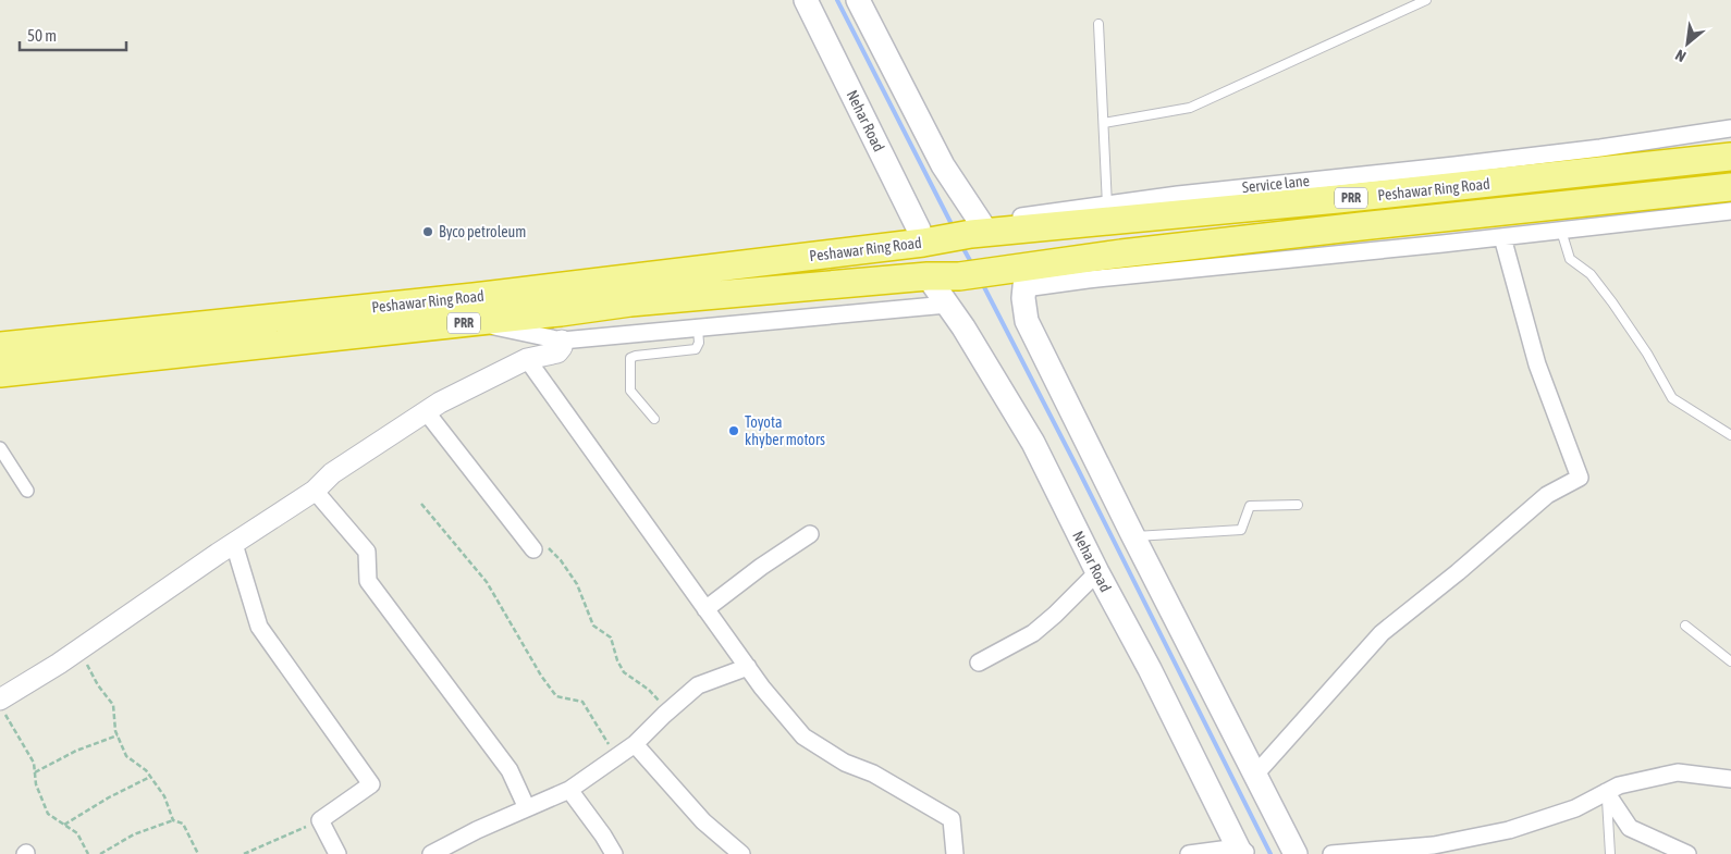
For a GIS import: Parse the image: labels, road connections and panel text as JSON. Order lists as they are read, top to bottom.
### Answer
{
  "streets": {
    "highway": ["Peshawar Ring Road", "PRR"],
    "main road": ["Nehar Road"],
    "street": ["Service lane"]
  },
  "crossings": [
    ["Nehar Road", "Peshawar Ring Road"],
    ["Service lane", "Peshawar Ring Road"]
  ],
  "places": ["Byco petroleum", "Toyota khyber motors"],
  "scale_bar": "50 m",
  "north": "bottom left"
}
